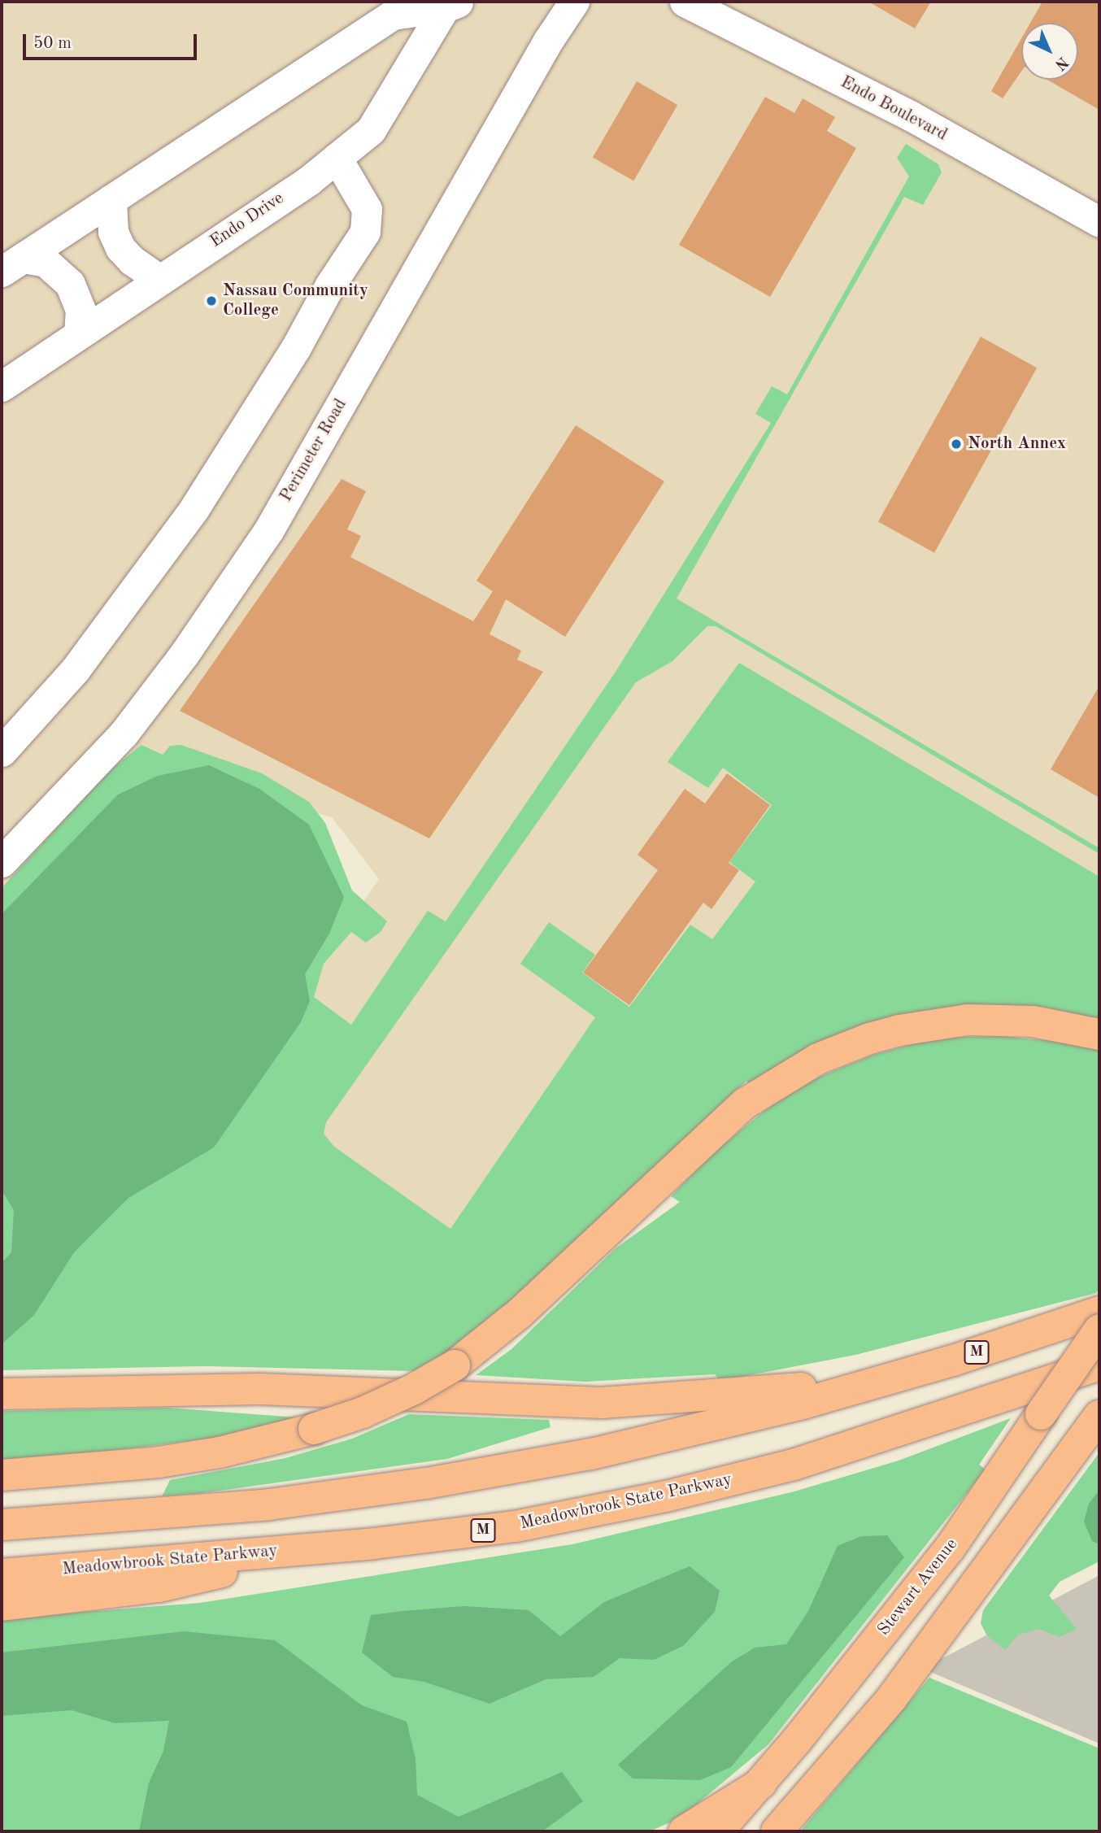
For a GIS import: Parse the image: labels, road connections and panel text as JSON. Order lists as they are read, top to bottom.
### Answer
{
  "streets": {
    "main road": ["M", "Meadowbrook State Parkway", "Stewart Avenue"],
    "street": ["Endo Boulevard", "Endo Drive", "Perimeter Road"]
  },
  "places": ["Nassau Community College", "North Annex"],
  "scale_bar": "50 m",
  "north": "bottom right"
}
